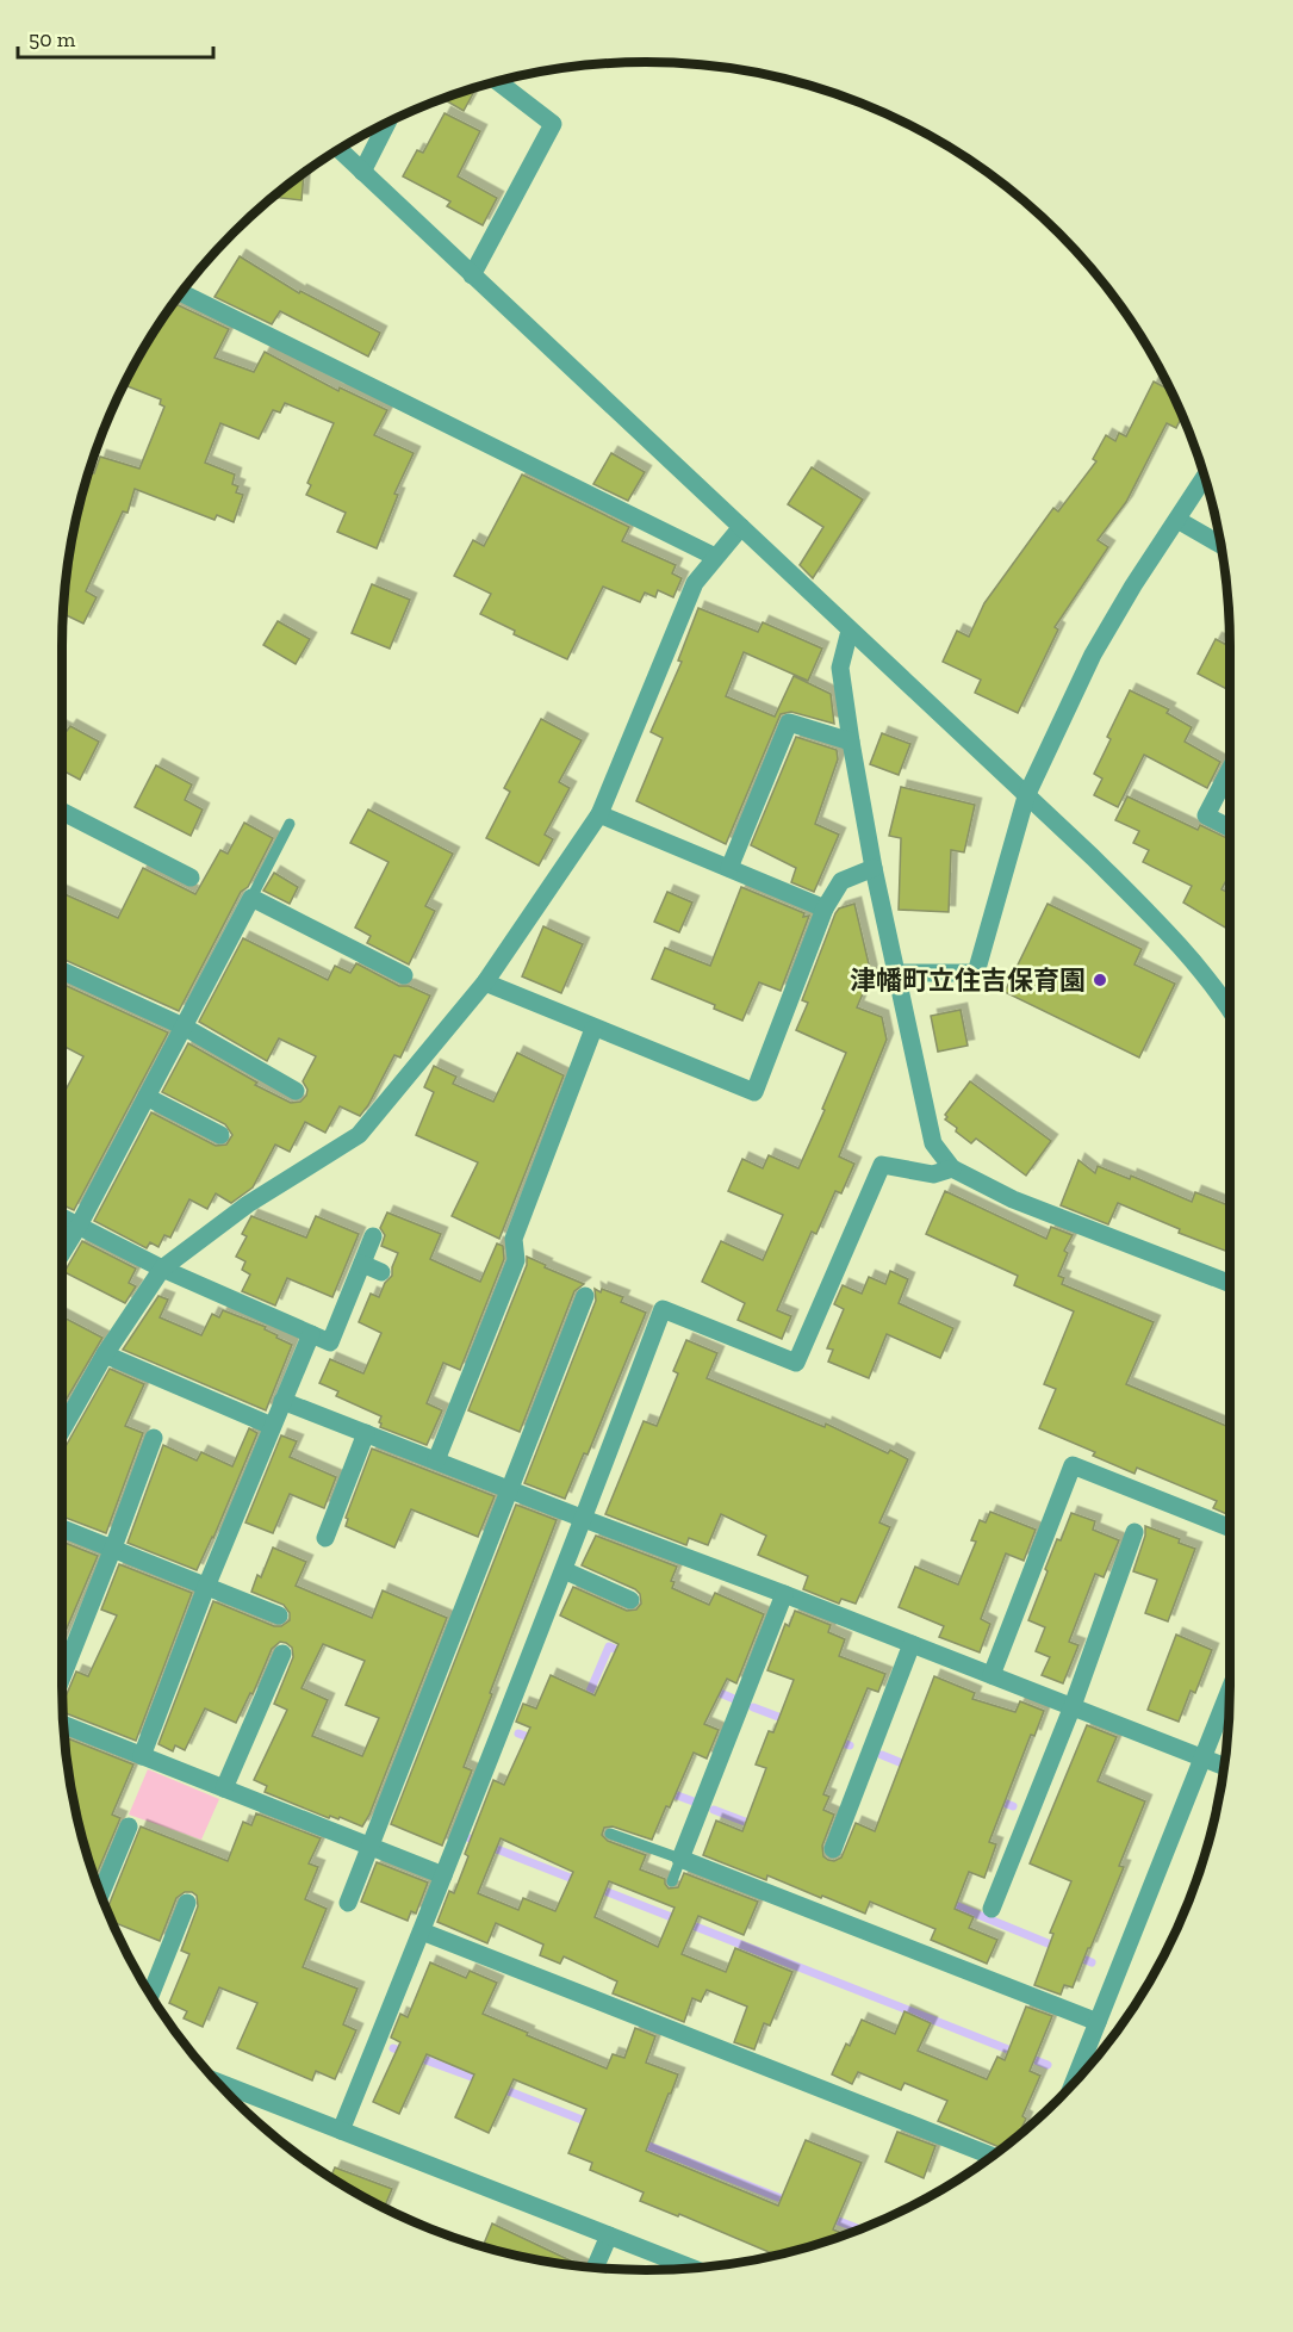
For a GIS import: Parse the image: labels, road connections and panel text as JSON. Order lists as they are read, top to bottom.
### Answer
{
  "places": ["津幡町立住吉保育園"],
  "scale_bar": "50 m"
}
